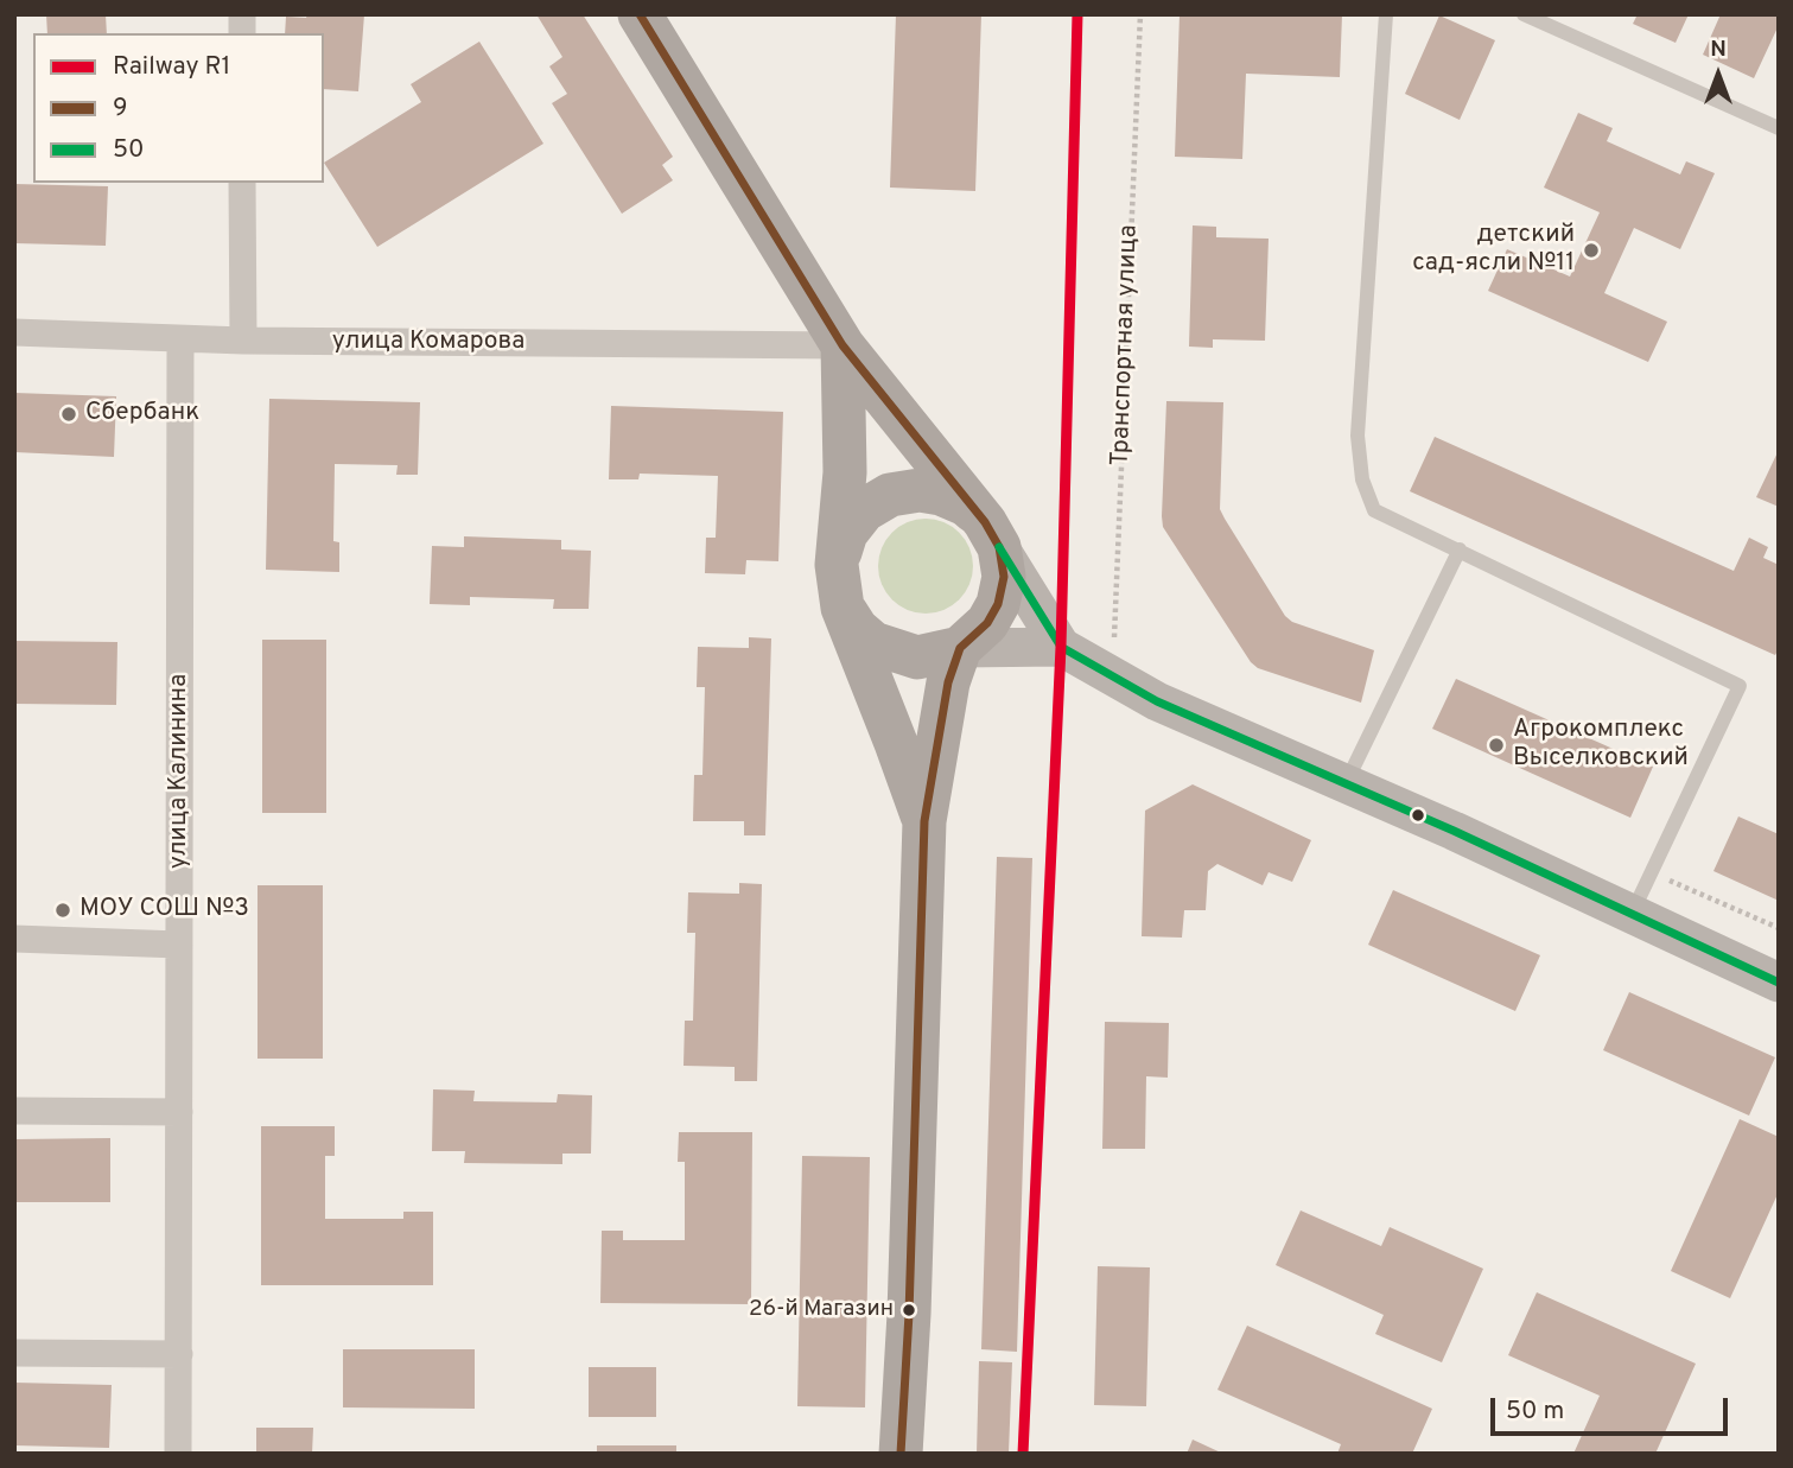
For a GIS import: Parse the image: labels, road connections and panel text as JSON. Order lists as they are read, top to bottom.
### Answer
{
  "streets": {
    "street": ["улица Комарова", "улица Калинина"],
    "path": ["Транспортная улица"]
  },
  "crossings": [
    ["улица Комарова", "улица Калинина"]
  ],
  "places": [
    "детский сад-ясли №11",
    "Сбербанк",
    "Агрокомплекс Выселковский",
    "МОУ СОШ №3",
    "26-й Магазин"
  ],
  "lines": ["rail line R1", "transit line 9", "transit line 50"],
  "legend": ["Railway R1", "9", "50"],
  "scale_bar": "50 m",
  "north": "top"
}
